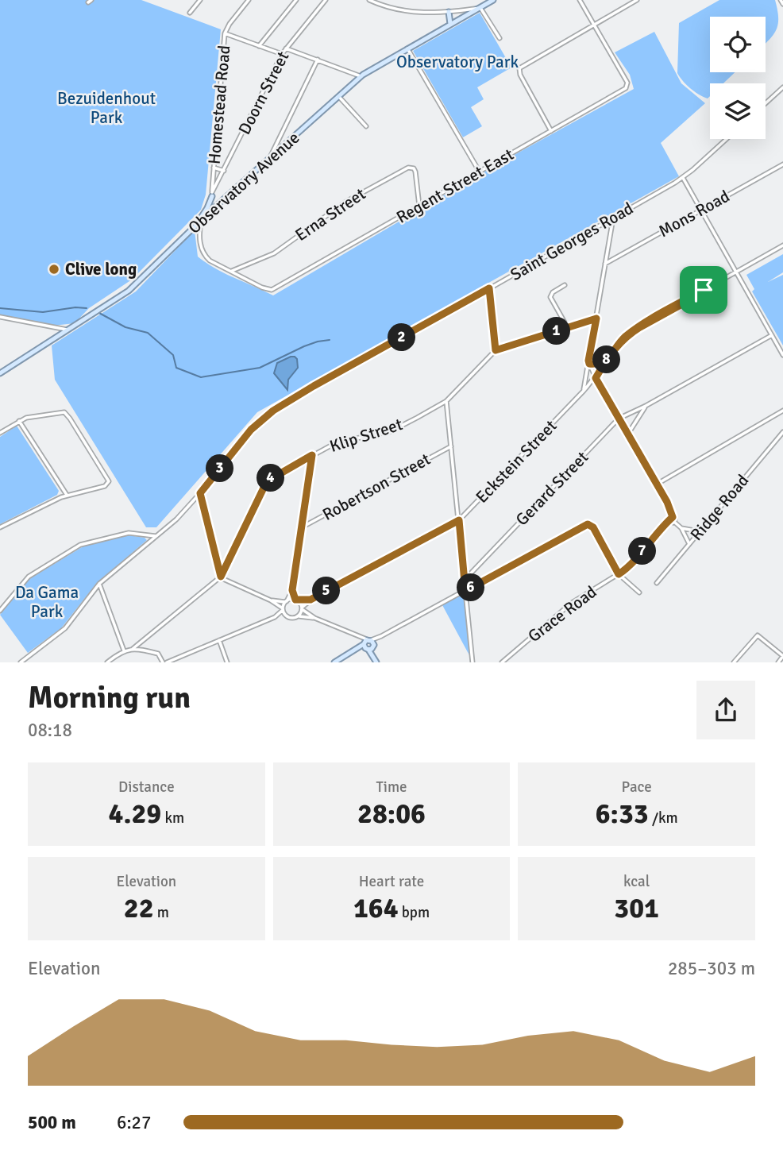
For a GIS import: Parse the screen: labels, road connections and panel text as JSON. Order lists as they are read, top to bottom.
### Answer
{
  "streets": {
    "main road": ["Observatory Avenue"],
    "street": [
      "Doorn Street",
      "Homestead Road",
      "Regent Street East",
      "Mons Road",
      "Erna Street",
      "Saint Georges Road",
      "Klip Street",
      "Eckstein Street",
      "Robertson Street",
      "Gerard Street",
      "Ridge Road",
      "Grace Road"
    ]
  },
  "crossings": [
    ["Doorn Street", "Homestead Road"],
    ["Homestead Road", "Observatory Avenue"],
    ["Regent Street East", "Erna Street"]
  ],
  "parks": ["Observatory Park", "Bezuidenhout Park", "Da Gama Park"],
  "places": ["Clive long"],
  "page": {
    "pins": [
      "1",
      "2",
      "8",
      "3",
      "4",
      "7",
      "6",
      "5"
    ],
    "heading": ["Morning run", "08:18"],
    "stats": [
      ["Distance", "4.29 km"],
      ["Time", "28:06"],
      ["Pace", "6:33 /km"],
      ["Elevation", "22 m"],
      ["Heart rate", "164 bpm"],
      ["kcal", "301"]
    ],
    "chart": ["Elevation", "285–303 m"],
    "list": [
      {
        "name": "500 m",
        "note": "6:27"
      }
    ]
  }
}
